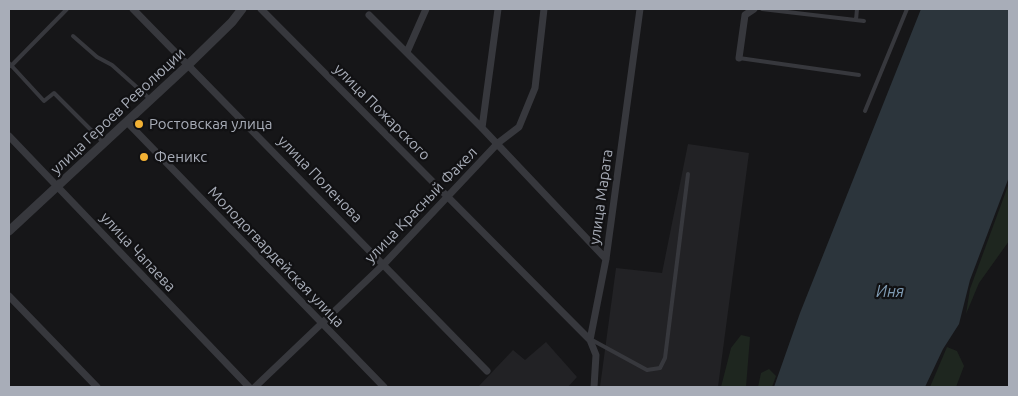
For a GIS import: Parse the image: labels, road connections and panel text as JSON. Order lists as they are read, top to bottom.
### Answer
{
  "streets": {
    "street": [
      "улица Героев Революции",
      "улица Пожарского",
      "улица Поленова",
      "улица Марата",
      "улица Красный Факел",
      "улица Чапаева",
      "Молодогвардейская улица"
    ]
  },
  "crossings": [
    ["улица Героев Революции", "улица Поленова"],
    ["улица Героев Революции", "улица Чапаева"],
    ["улица Героев Революции", "Молодогвардейская улица"],
    ["улица Пожарского", "улица Марата"],
    ["улица Пожарского", "улица Красный Факел"],
    ["улица Поленова", "улица Красный Факел"],
    ["улица Красный Факел", "Молодогвардейская улица"]
  ],
  "water": ["Иня"],
  "places": ["Ростовская улица", "Феникс"]
}
